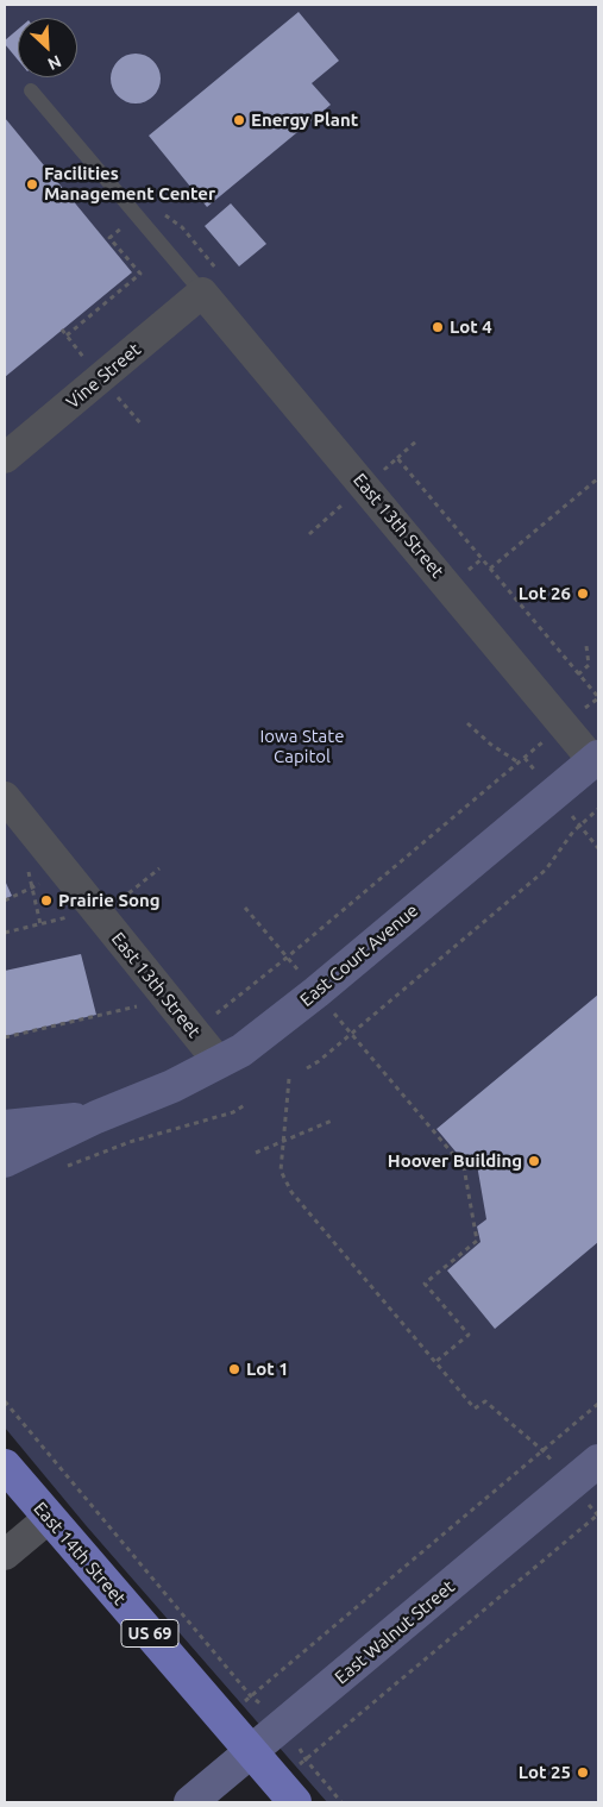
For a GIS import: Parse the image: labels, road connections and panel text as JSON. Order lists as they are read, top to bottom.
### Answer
{
  "streets": {
    "main road": ["East 14th Street", "US 69"],
    "street": [
      "Vine Street",
      "East 13th Street",
      "East Court Avenue",
      "East Walnut Street"
    ]
  },
  "crossings": [
    ["Vine Street", "East 13th Street"],
    ["East 13th Street", "East Court Avenue"],
    ["East 14th Street", "East Walnut Street"]
  ],
  "parks": ["Iowa State Capitol"],
  "places": [
    "Energy Plant",
    "Facilities Management Center",
    "Lot 4",
    "Lot 26",
    "Prairie Song",
    "Hoover Building",
    "Lot 1",
    "Lot 25"
  ],
  "north": "bottom right"
}
